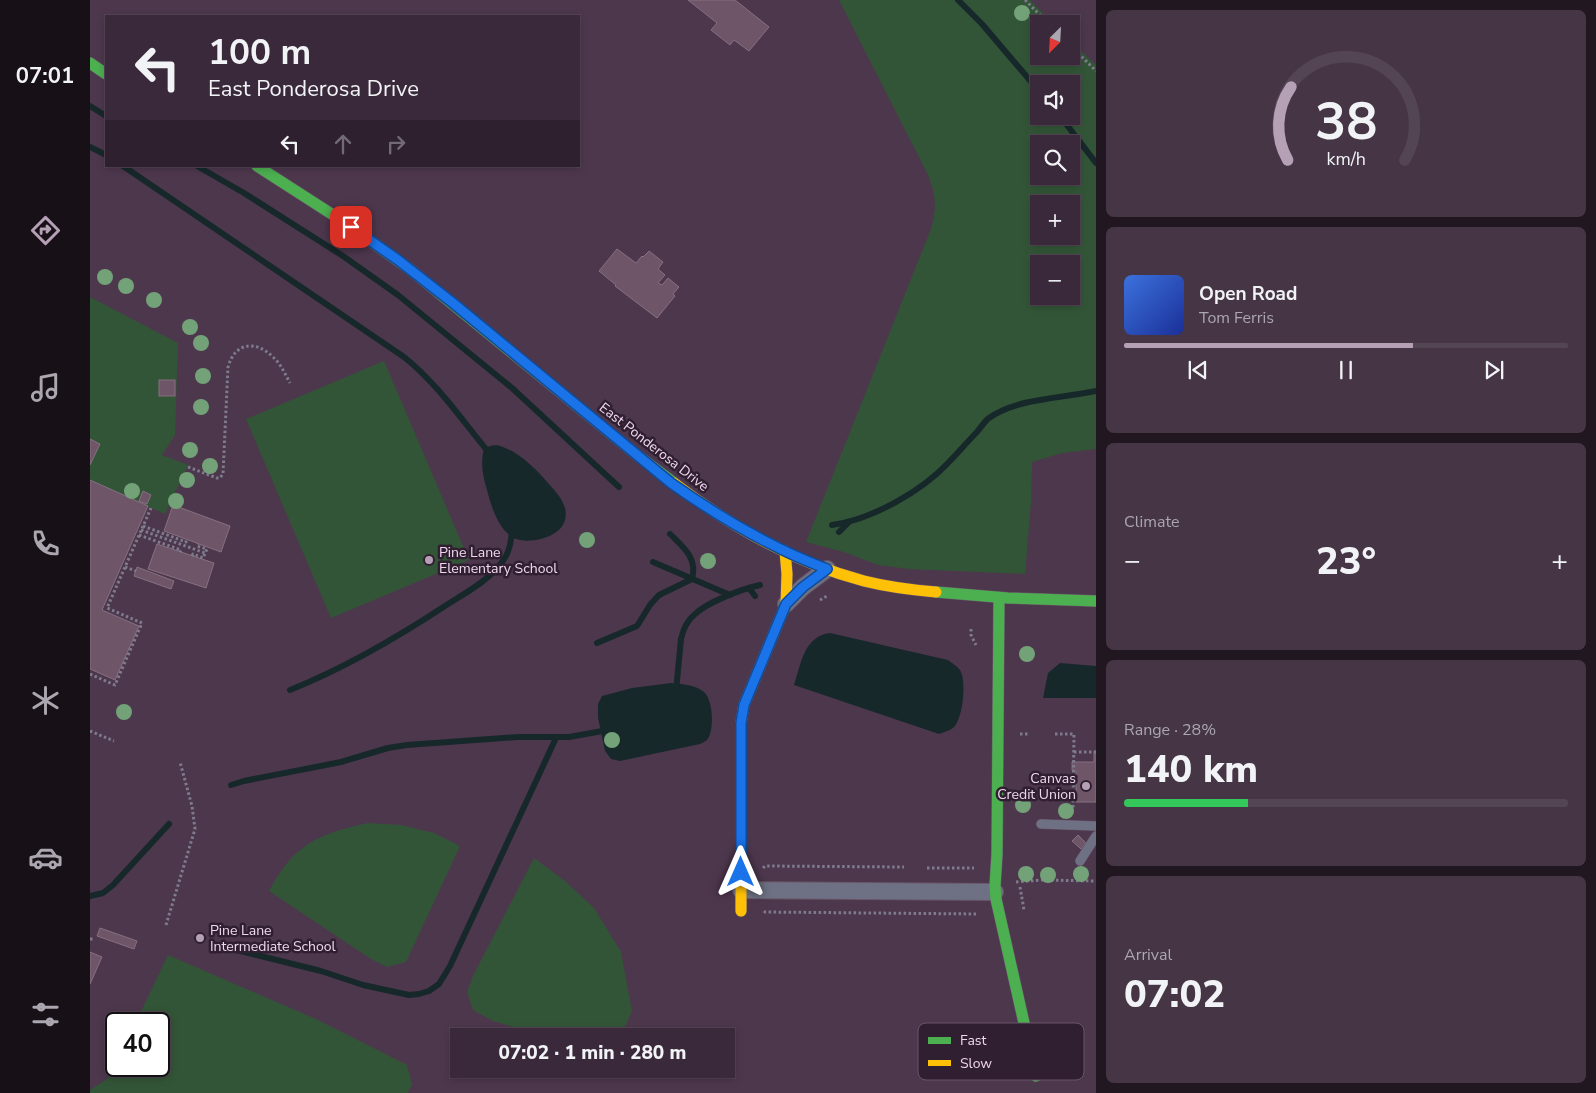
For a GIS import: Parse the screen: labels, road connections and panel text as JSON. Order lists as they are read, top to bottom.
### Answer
{
  "streets": {
    "street": ["East Ponderosa Drive"]
  },
  "places": ["Pine Lane Elementary School", "Canvas Credit Union", "Pine Lane Intermediate School"],
  "legend": ["Fast", "Slow"],
  "north": "bottom left",
  "page": {
    "tabs": "07:01",
    "map_buttons": ["+", "−"],
    "turn": ["100 m", "East Ponderosa Drive"],
    "song": ["Open Road", "Tom Ferris"],
    "tile": [
      "Climate",
      ["Range · 28%", "140 km"],
      ["Arrival", "07:02"]
    ],
    "heat": ["−", "23°", "+"],
    "limit": "40",
    "trip": "07:02 · 1 min · 280 m",
    "gauge": ["38", "km/h"]
  }
}
